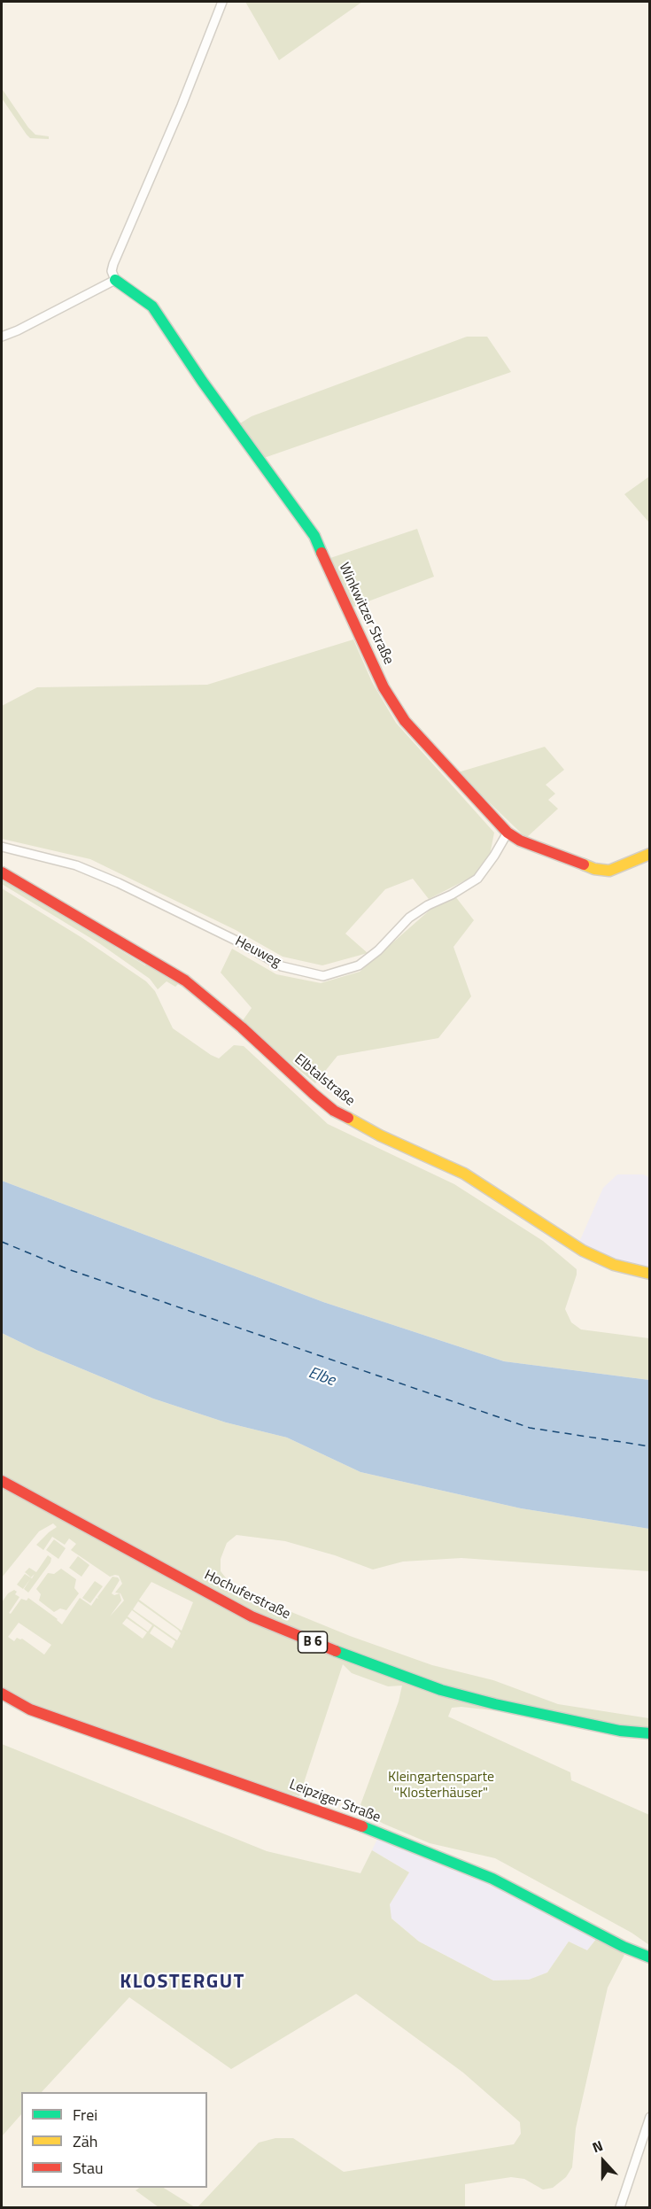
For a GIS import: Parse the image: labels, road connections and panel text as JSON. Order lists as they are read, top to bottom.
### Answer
{
  "streets": {
    "street": [
      "Winkwitzer Straße",
      "Heuweg",
      "Elbtalstraße",
      "Hochuferstraße",
      "B 6",
      "Leipziger Straße"
    ]
  },
  "crossings": [
    ["Winkwitzer Straße", "Heuweg"]
  ],
  "districts": ["KLOSTERGUT"],
  "water": ["Elbe"],
  "parks": ["Kleingartensparte \"Klosterhäuser\""],
  "legend": ["Frei", "Zäh", "Stau"],
  "north": "top"
}
